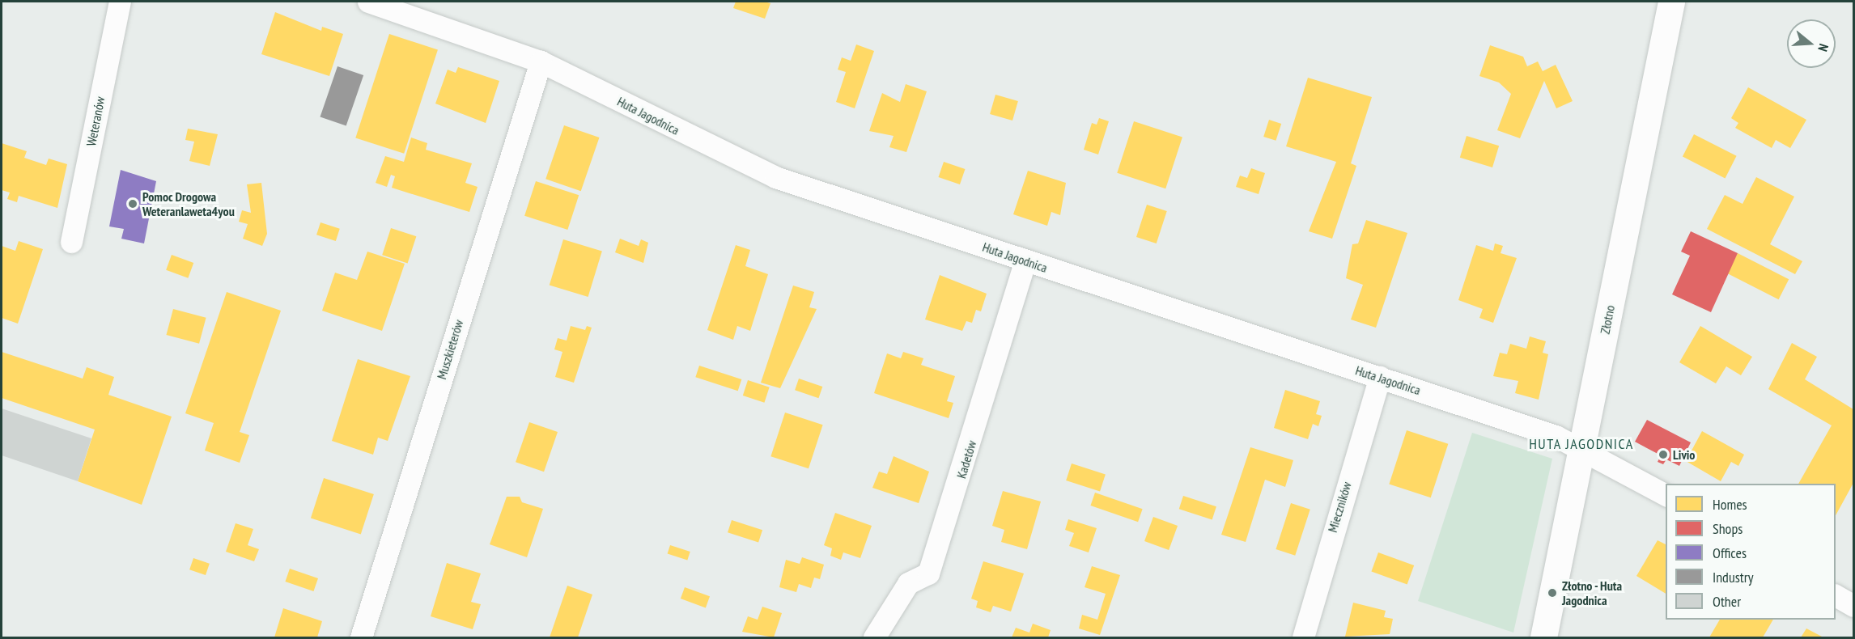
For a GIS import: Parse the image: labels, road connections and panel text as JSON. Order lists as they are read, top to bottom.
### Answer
{
  "streets": {
    "street": [
      "Huta Jagodnica",
      "Weteranów",
      "Złotno",
      "Muszkieterów",
      "Kadetów",
      "Mieczników"
    ]
  },
  "crossings": [
    ["Huta Jagodnica", "Złotno"],
    ["Huta Jagodnica", "Muszkieterów"],
    ["Huta Jagodnica", "Kadetów"],
    ["Huta Jagodnica", "Mieczników"]
  ],
  "districts": ["HUTA JAGODNICA"],
  "places": ["Pomoc Drogowa Weteranlaweta4you", "Livio", "Złotno - Huta Jagodnica"],
  "legend": [
    "Homes",
    "Shops",
    "Offices",
    "Industry",
    "Other"
  ],
  "north": "right"
}
